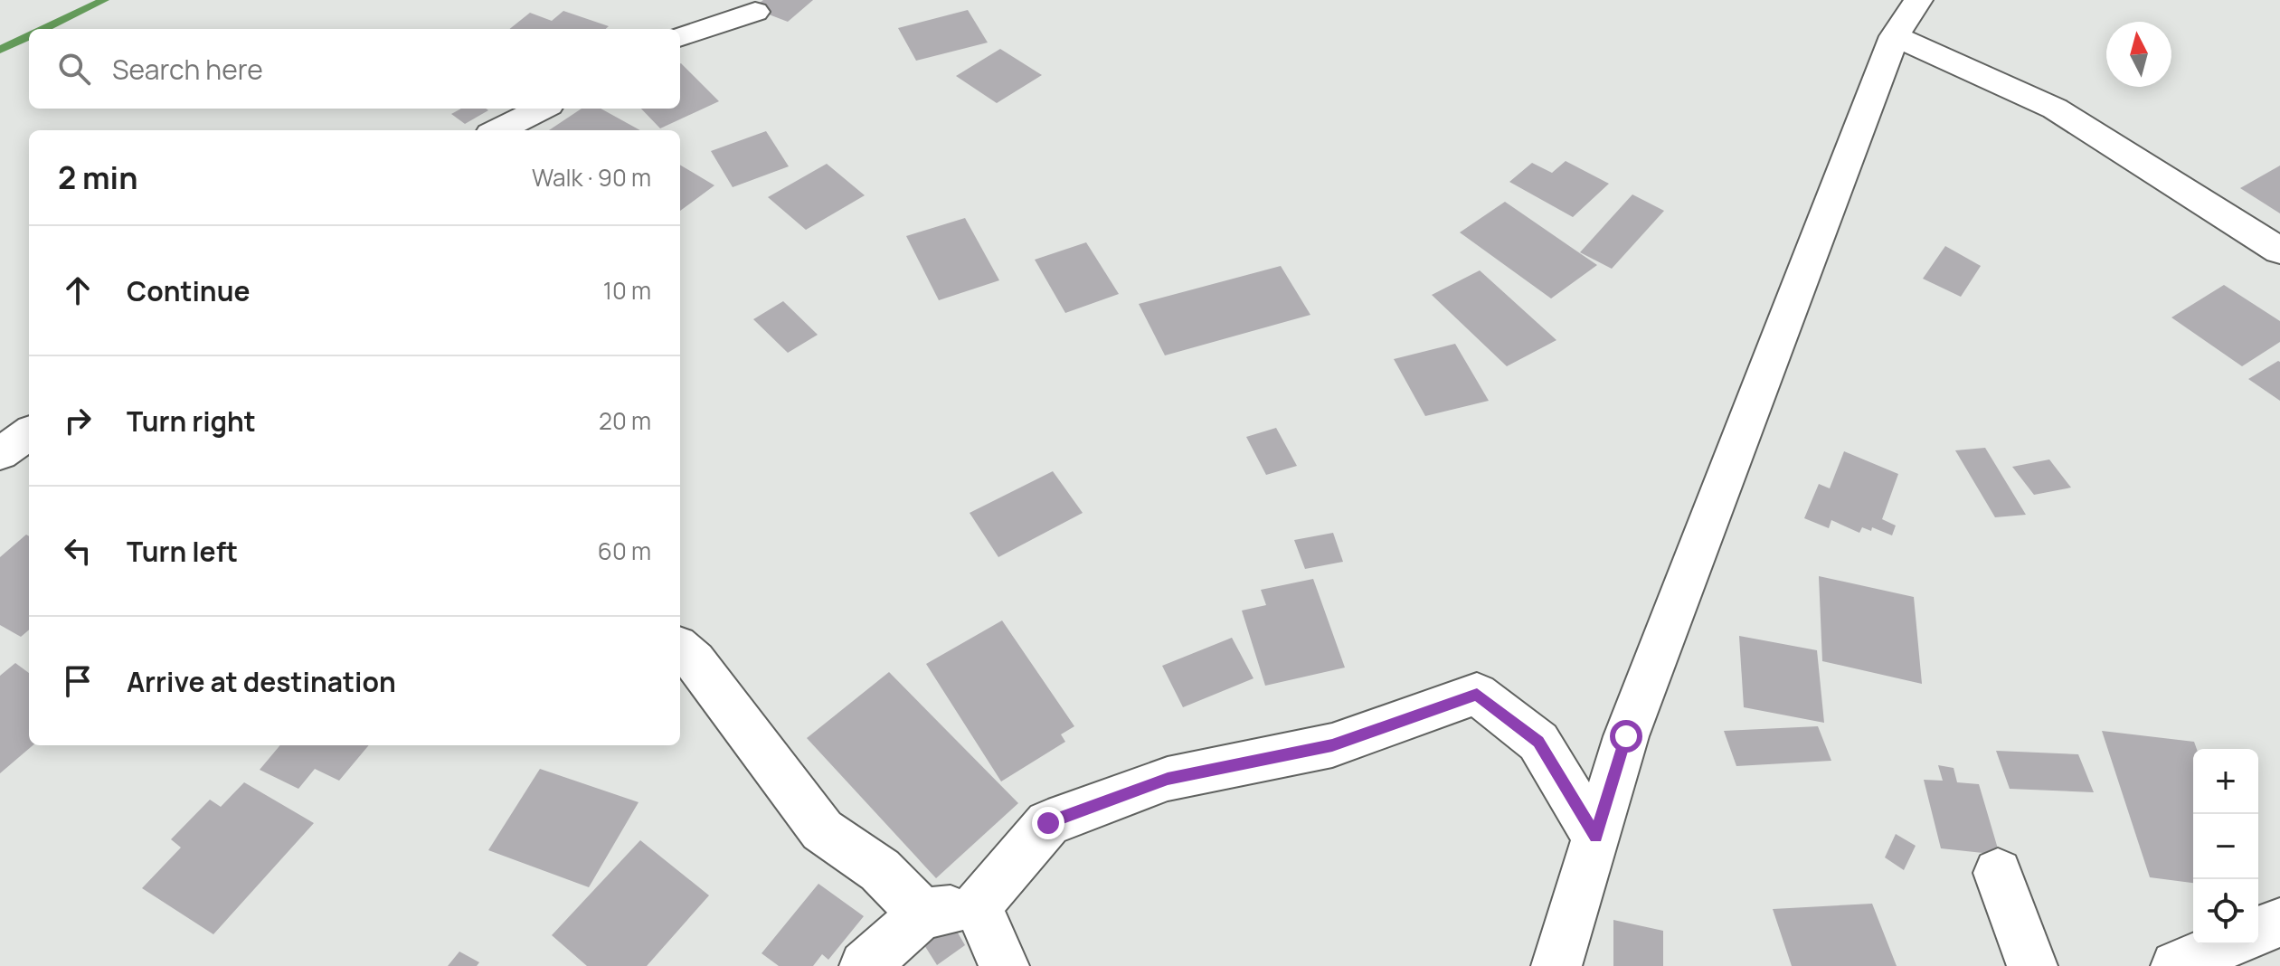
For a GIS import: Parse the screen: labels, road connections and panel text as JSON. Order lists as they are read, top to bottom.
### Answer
{
  "north": "top",
  "page": {
    "search": "Search here",
    "heading": ["2 min", "Walk · 90 m"],
    "list": [
      ["Continue", "10 m"],
      ["Turn right", "20 m"],
      ["Turn left", "60 m"],
      "Arrive at destination"
    ],
    "map_buttons": ["+", "−"]
  }
}
